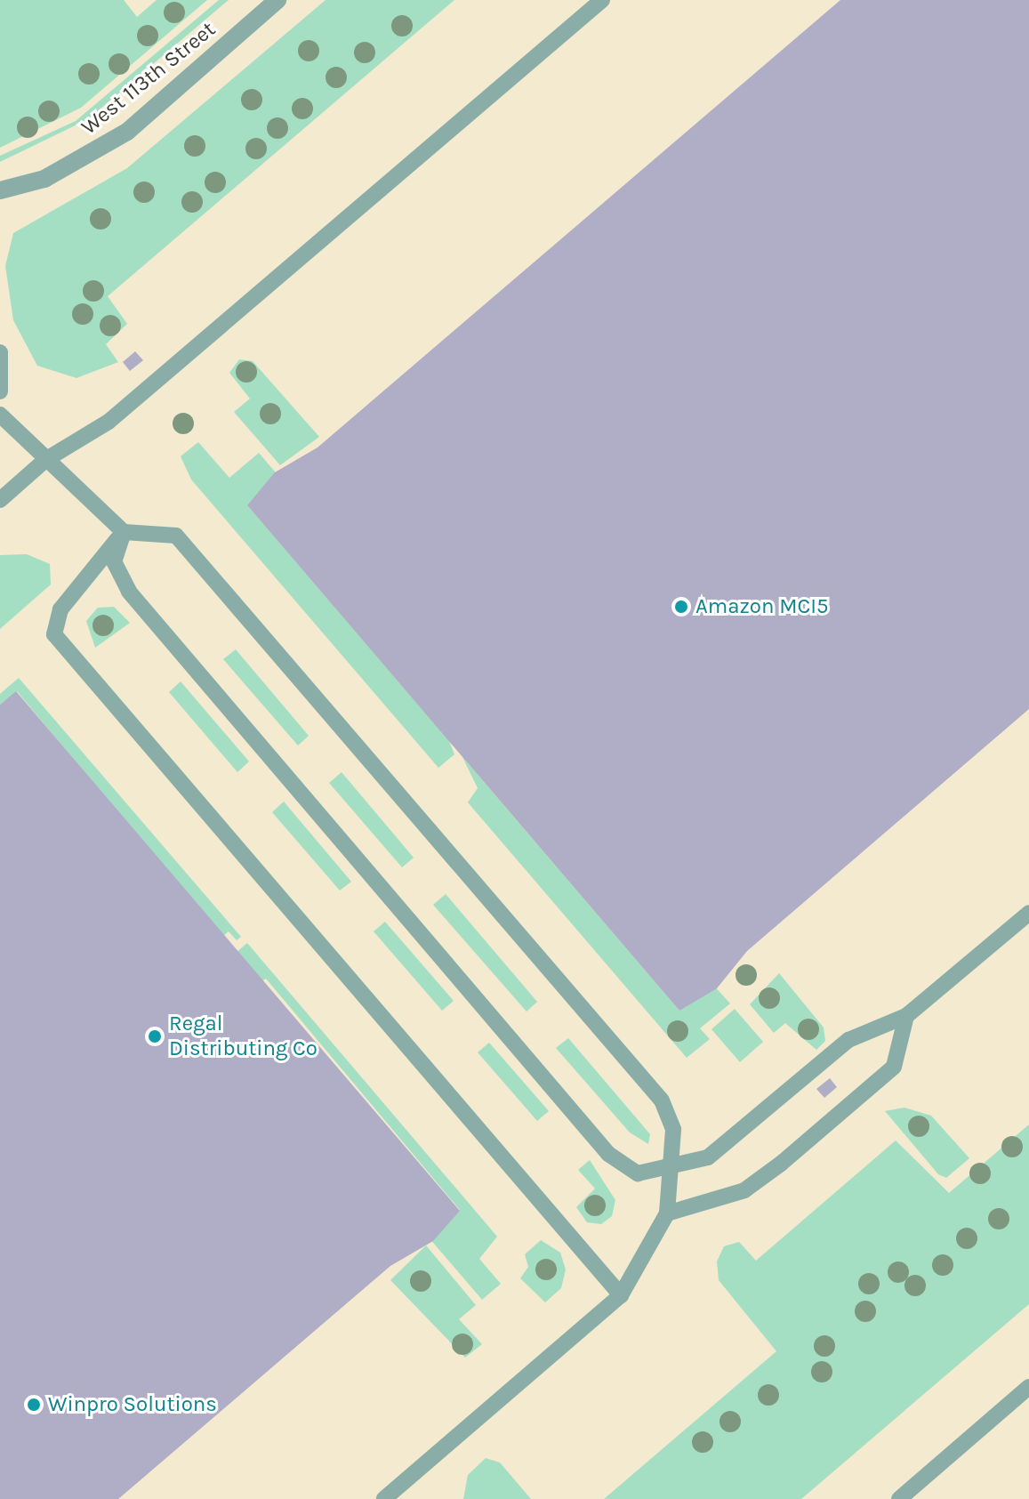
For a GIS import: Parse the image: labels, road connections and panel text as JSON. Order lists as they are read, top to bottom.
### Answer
{
  "streets": {
    "street": ["West 113th Street"]
  },
  "places": ["Amazon MCI5", "Regal Distributing Co", "Winpro Solutions"]
}
